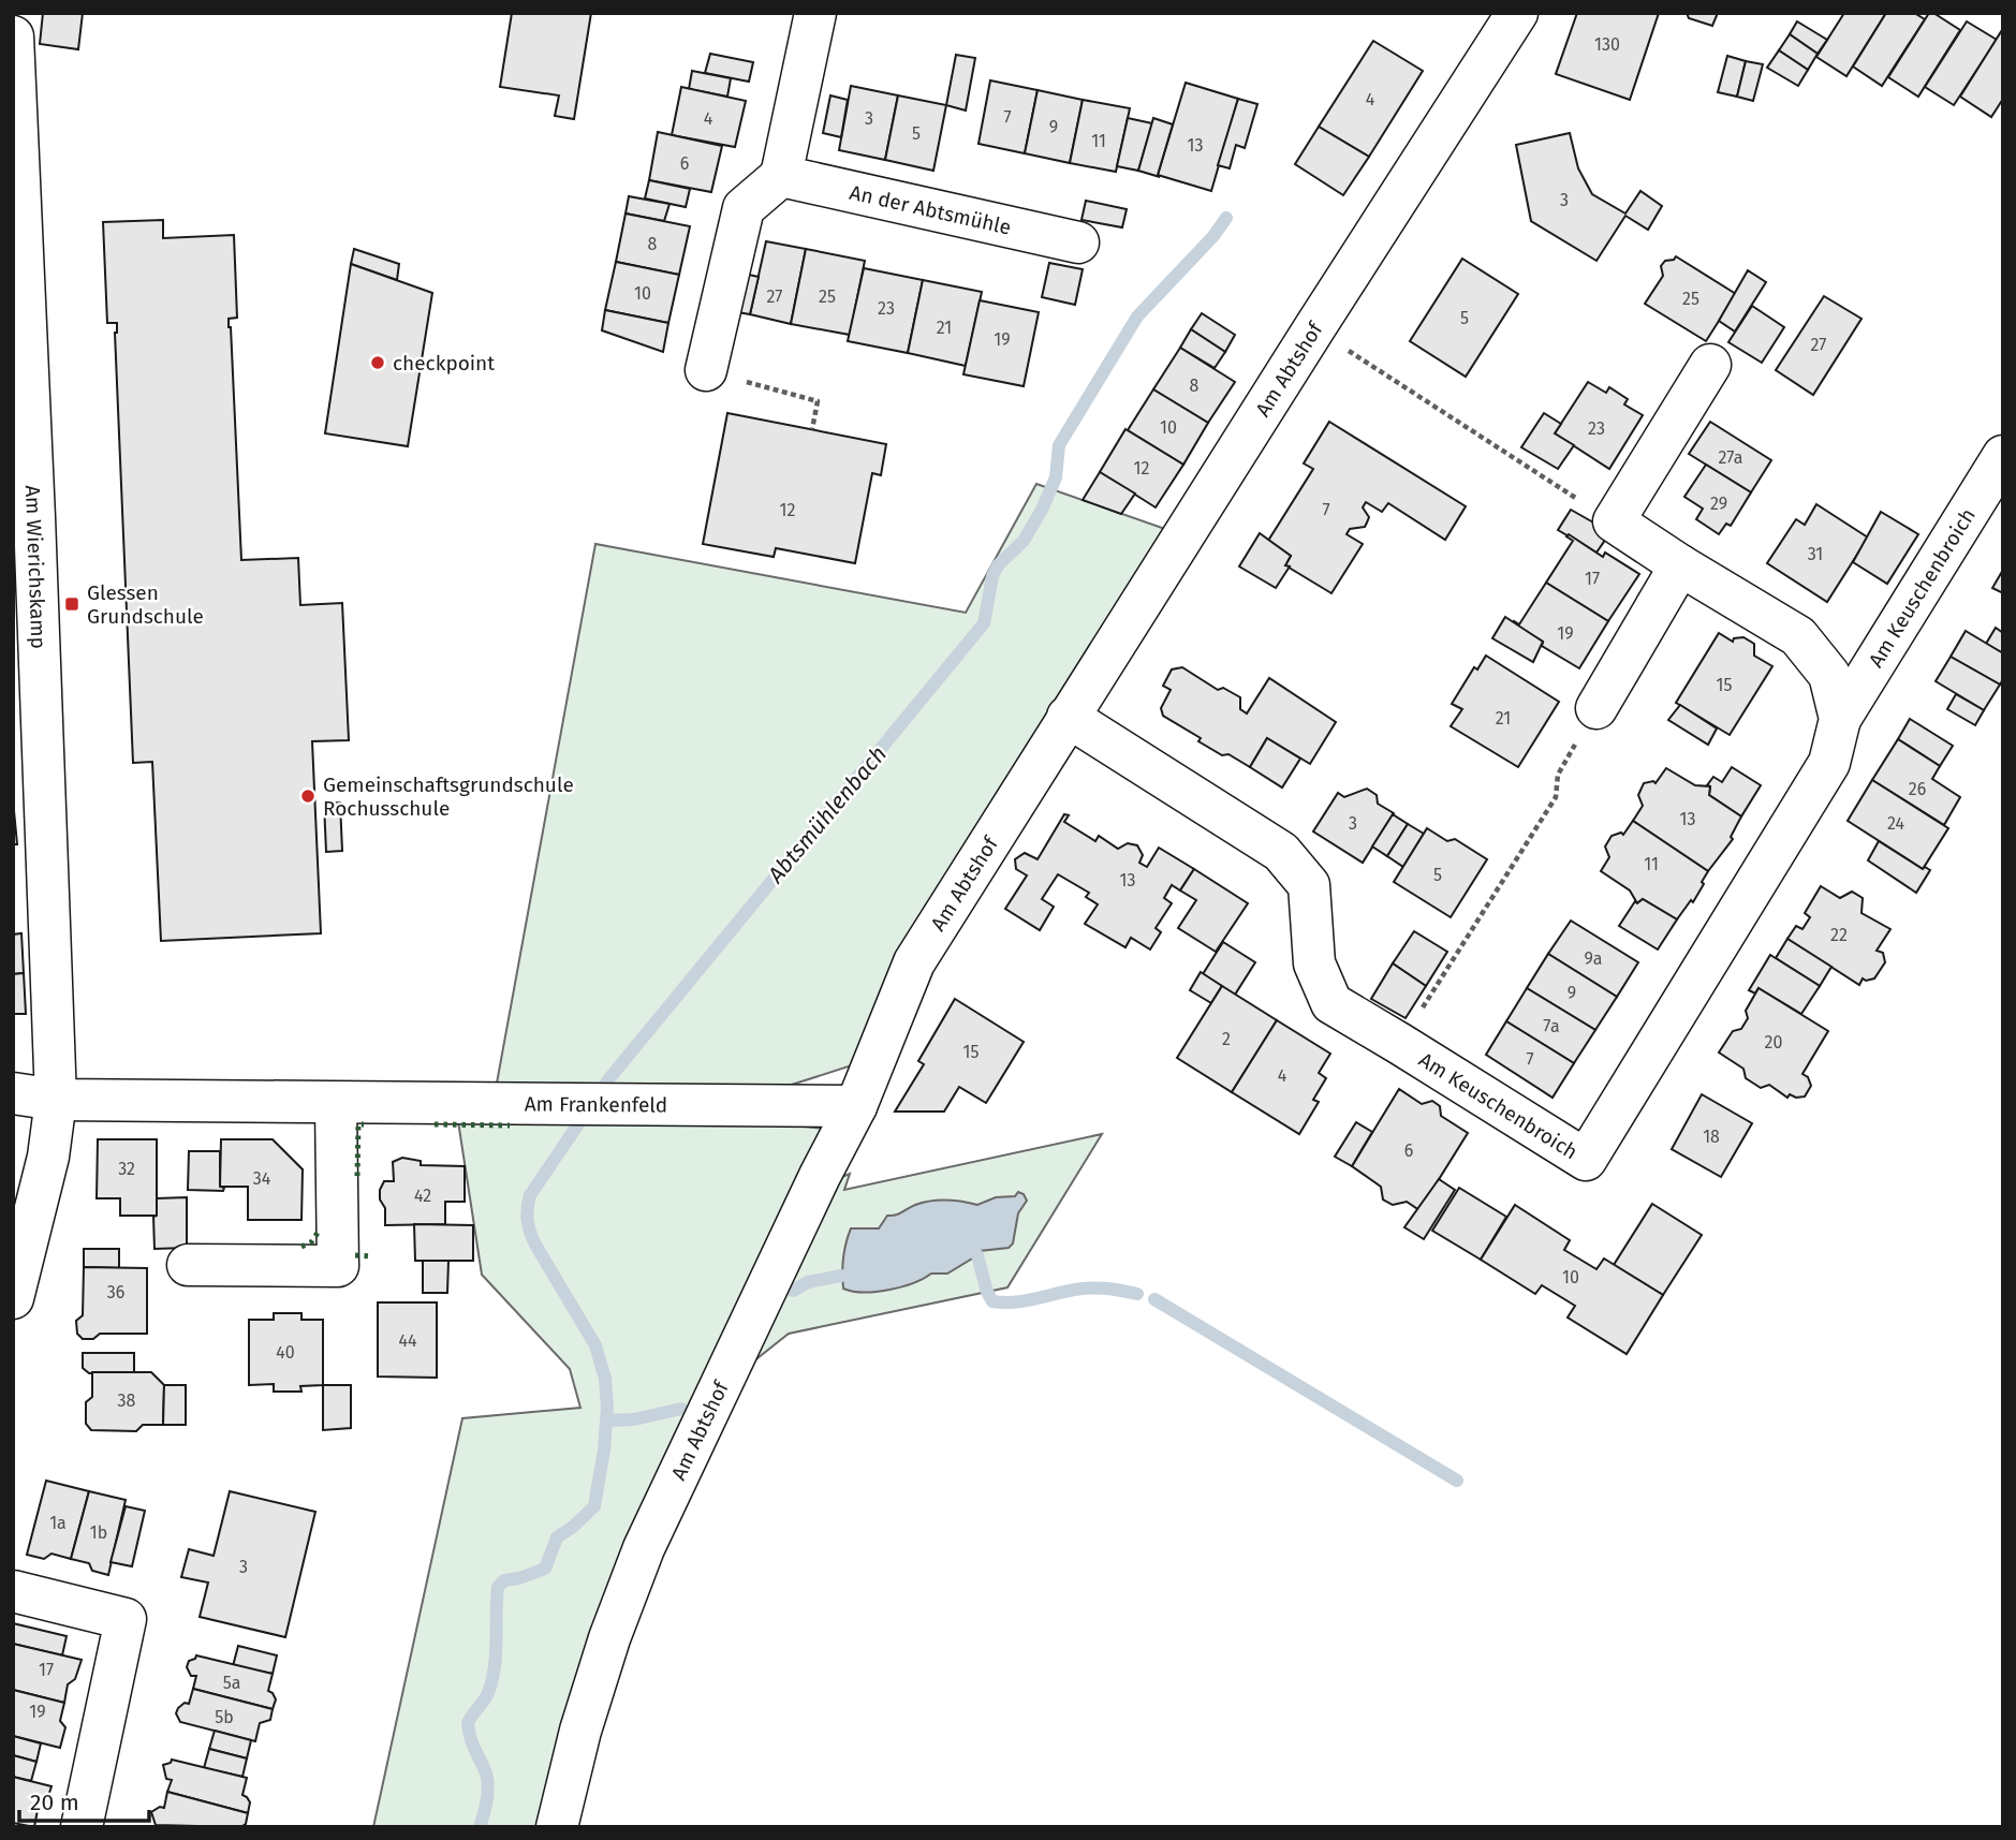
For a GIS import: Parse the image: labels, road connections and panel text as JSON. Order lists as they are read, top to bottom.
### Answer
{
  "streets": {
    "street": [
      "An der Abtsmühle",
      "Am Abtshof",
      "Am Wierichskamp",
      "Am Keuschenbroich",
      "Am Frankenfeld"
    ]
  },
  "crossings": [
    ["Am Abtshof", "Am Keuschenbroich"],
    ["Am Abtshof", "Am Frankenfeld"],
    ["Am Wierichskamp", "Am Frankenfeld"]
  ],
  "water": ["Abtsmühlenbach"],
  "places": {
    "other": ["checkpoint", "Gemeinschaftsgrundschule Rochusschule"],
    "transit": ["Glessen Grundschule"]
  },
  "house_numbers": [
    "130",
    "4",
    "7",
    "4",
    "3",
    "9",
    "5",
    "11",
    "13",
    "6",
    "3",
    "8",
    "10",
    "27",
    "25",
    "25",
    "23",
    "5",
    "21",
    "19",
    "27",
    "8",
    "10",
    "23",
    "27a",
    "12",
    "29",
    "12",
    "7",
    "31",
    "17",
    "19",
    "15",
    "21",
    "26",
    "13",
    "3",
    "24",
    "11",
    "5",
    "13",
    "22",
    "9a",
    "9",
    "7a",
    "2",
    "20",
    "15",
    "7",
    "4",
    "18",
    "6",
    "32",
    "34",
    "42",
    "10",
    "36",
    "44",
    "40",
    "38",
    "1a",
    "1b",
    "3",
    "17",
    "5a",
    "19",
    "5b"
  ],
  "scale_bar": "20 m"
}
